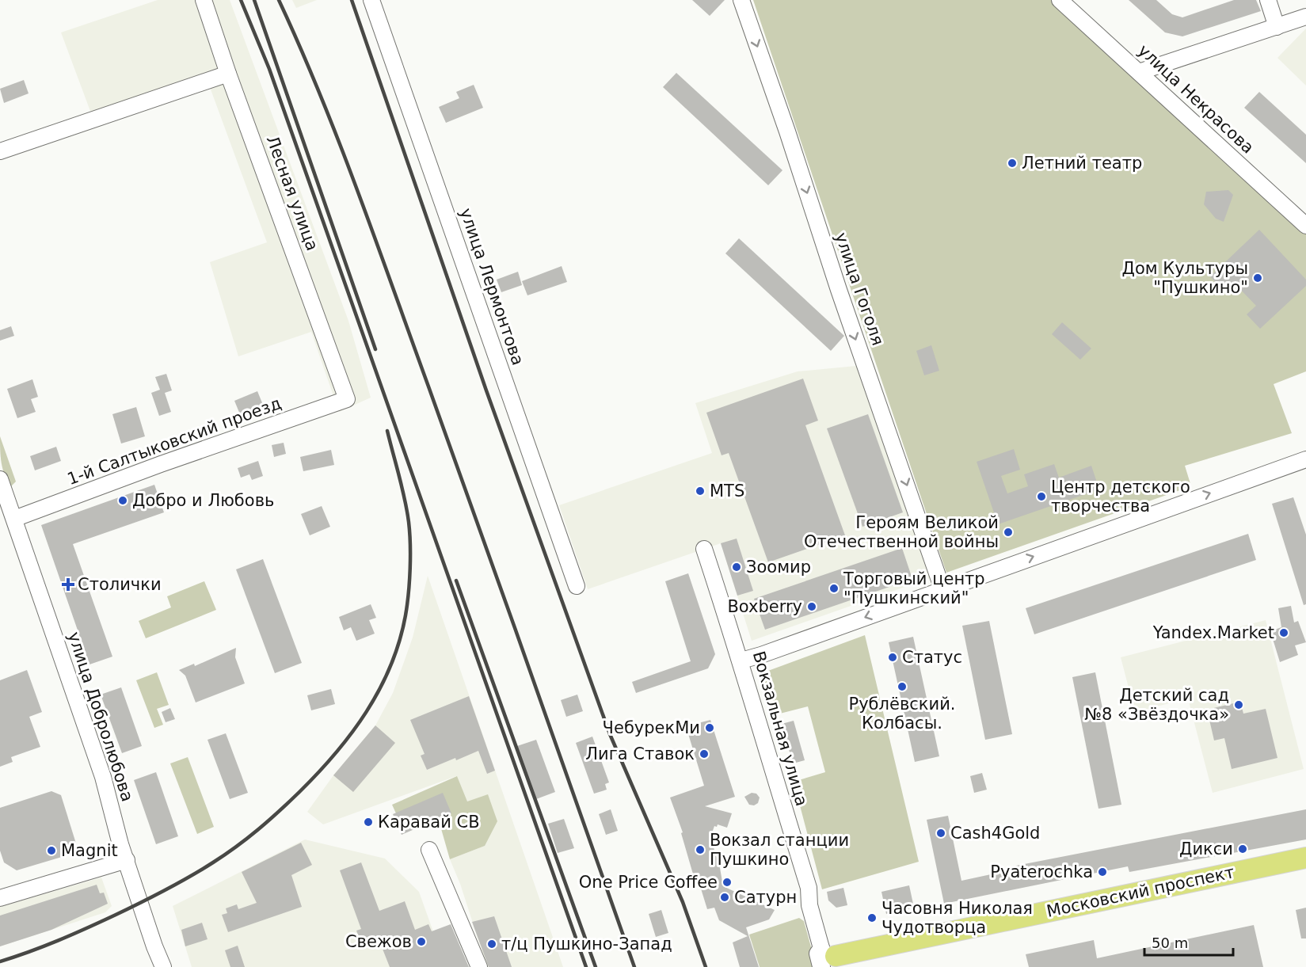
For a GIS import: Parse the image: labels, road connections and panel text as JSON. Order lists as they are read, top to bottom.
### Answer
{
  "streets": {
    "main road": ["Московский проспект"],
    "street": [
      "улица Некрасова",
      "Лесная улица",
      "улица Лермонтова",
      "улица Гоголя",
      "1-й Салтыковский проезд",
      "улица Добролюбова",
      "Вокзальная улица"
    ]
  },
  "crossings": [
    ["Лесная улица", "1-й Салтыковский проезд"],
    ["1-й Салтыковский проезд", "улица Добролюбова"],
    ["Вокзальная улица", "Московский проспект"]
  ],
  "one_way": ["улица Гоголя"],
  "places": {
    "other": [
      "Летний театр",
      "Дом Культуры \"Пушкино\"",
      "MTS",
      "Центр детского творчества",
      "Добро и Любовь",
      "Героям Великой Отечественной войны",
      "Зоомир",
      "Торговый центр \"Пушкинский\"",
      "Boxberry",
      "Yandex.Market",
      "Статус",
      "Рублёвский. Колбасы.",
      "Детский сад №8 «Звёздочка»",
      "ЧебурекМи",
      "Лига Ставок",
      "Каравай СВ",
      "Cash4Gold",
      "Дикси",
      "Вокзал станции Пушкино",
      "Magnit",
      "Pyaterochka",
      "One Price Coffee",
      "Сатурн",
      "Часовня Николая Чудотворца",
      "Свежов",
      "т/ц Пушкино-Запад"
    ],
    "health": ["Столички"]
  },
  "scale_bar": "50 m"
}
